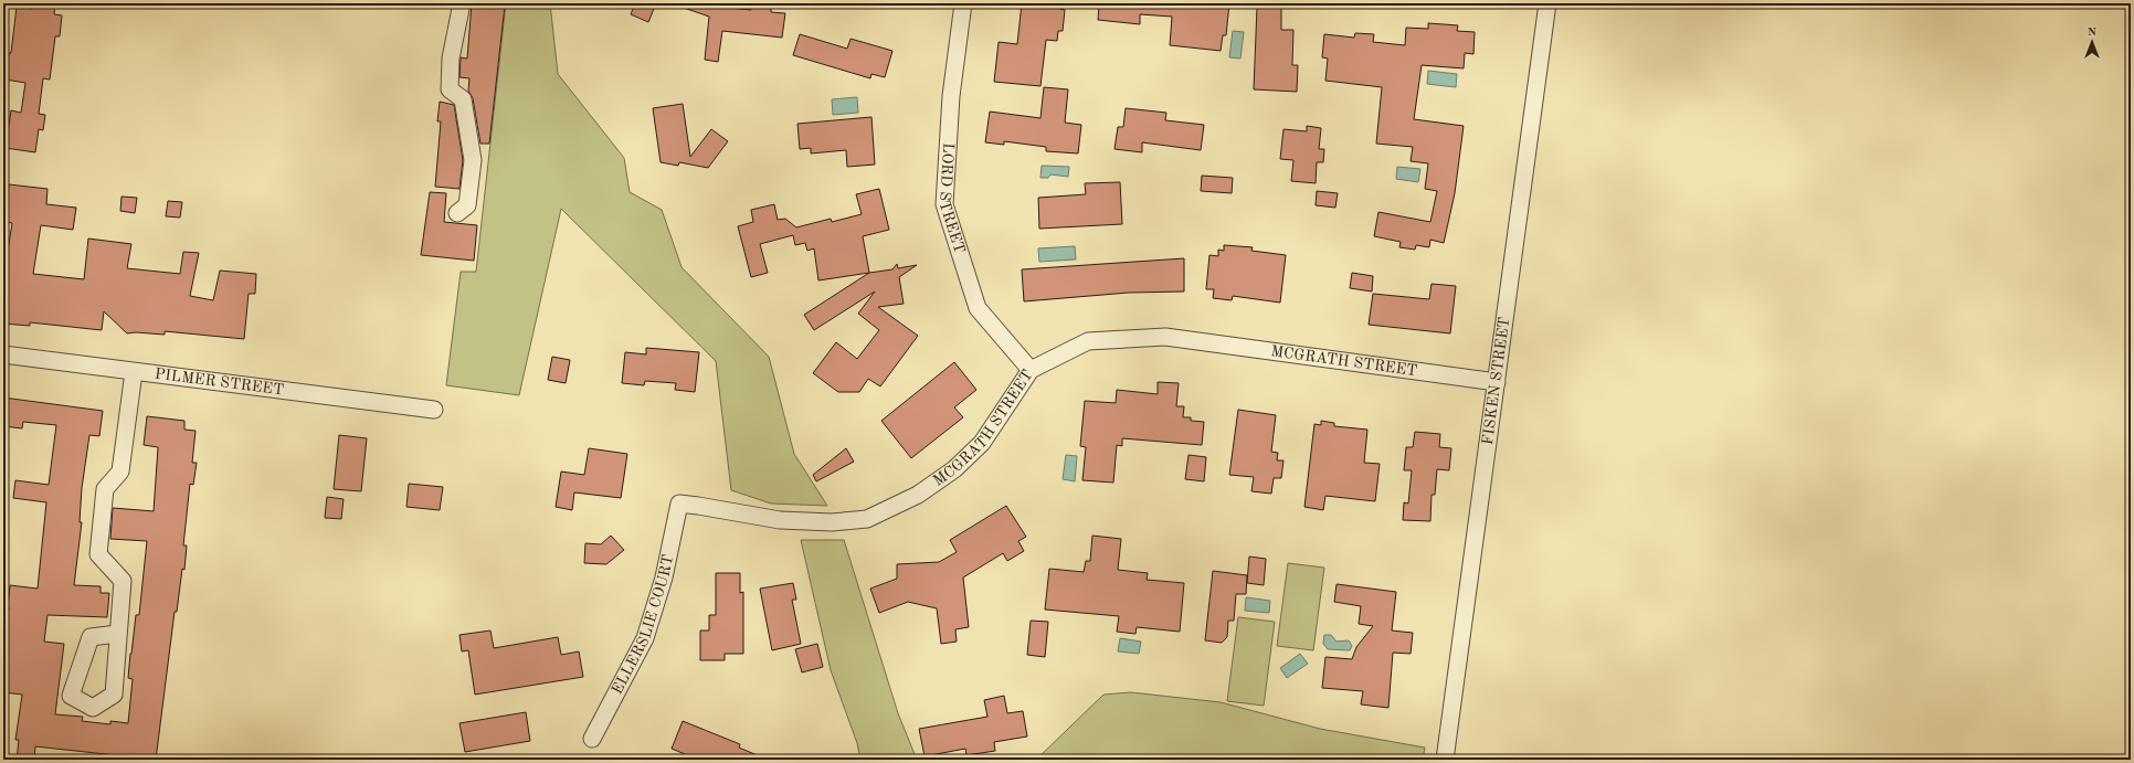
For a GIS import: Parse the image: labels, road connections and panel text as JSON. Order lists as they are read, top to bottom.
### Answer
{
  "streets": {
    "street": [
      "LORD STREET",
      "MCGRATH STREET",
      "FISKEN STREET",
      "PILMER STREET",
      "ELLERSLIE COURT"
    ]
  },
  "crossings": [
    ["LORD STREET", "MCGRATH STREET"],
    ["MCGRATH STREET", "FISKEN STREET"],
    ["MCGRATH STREET", "ELLERSLIE COURT"]
  ],
  "north": "top"
}
